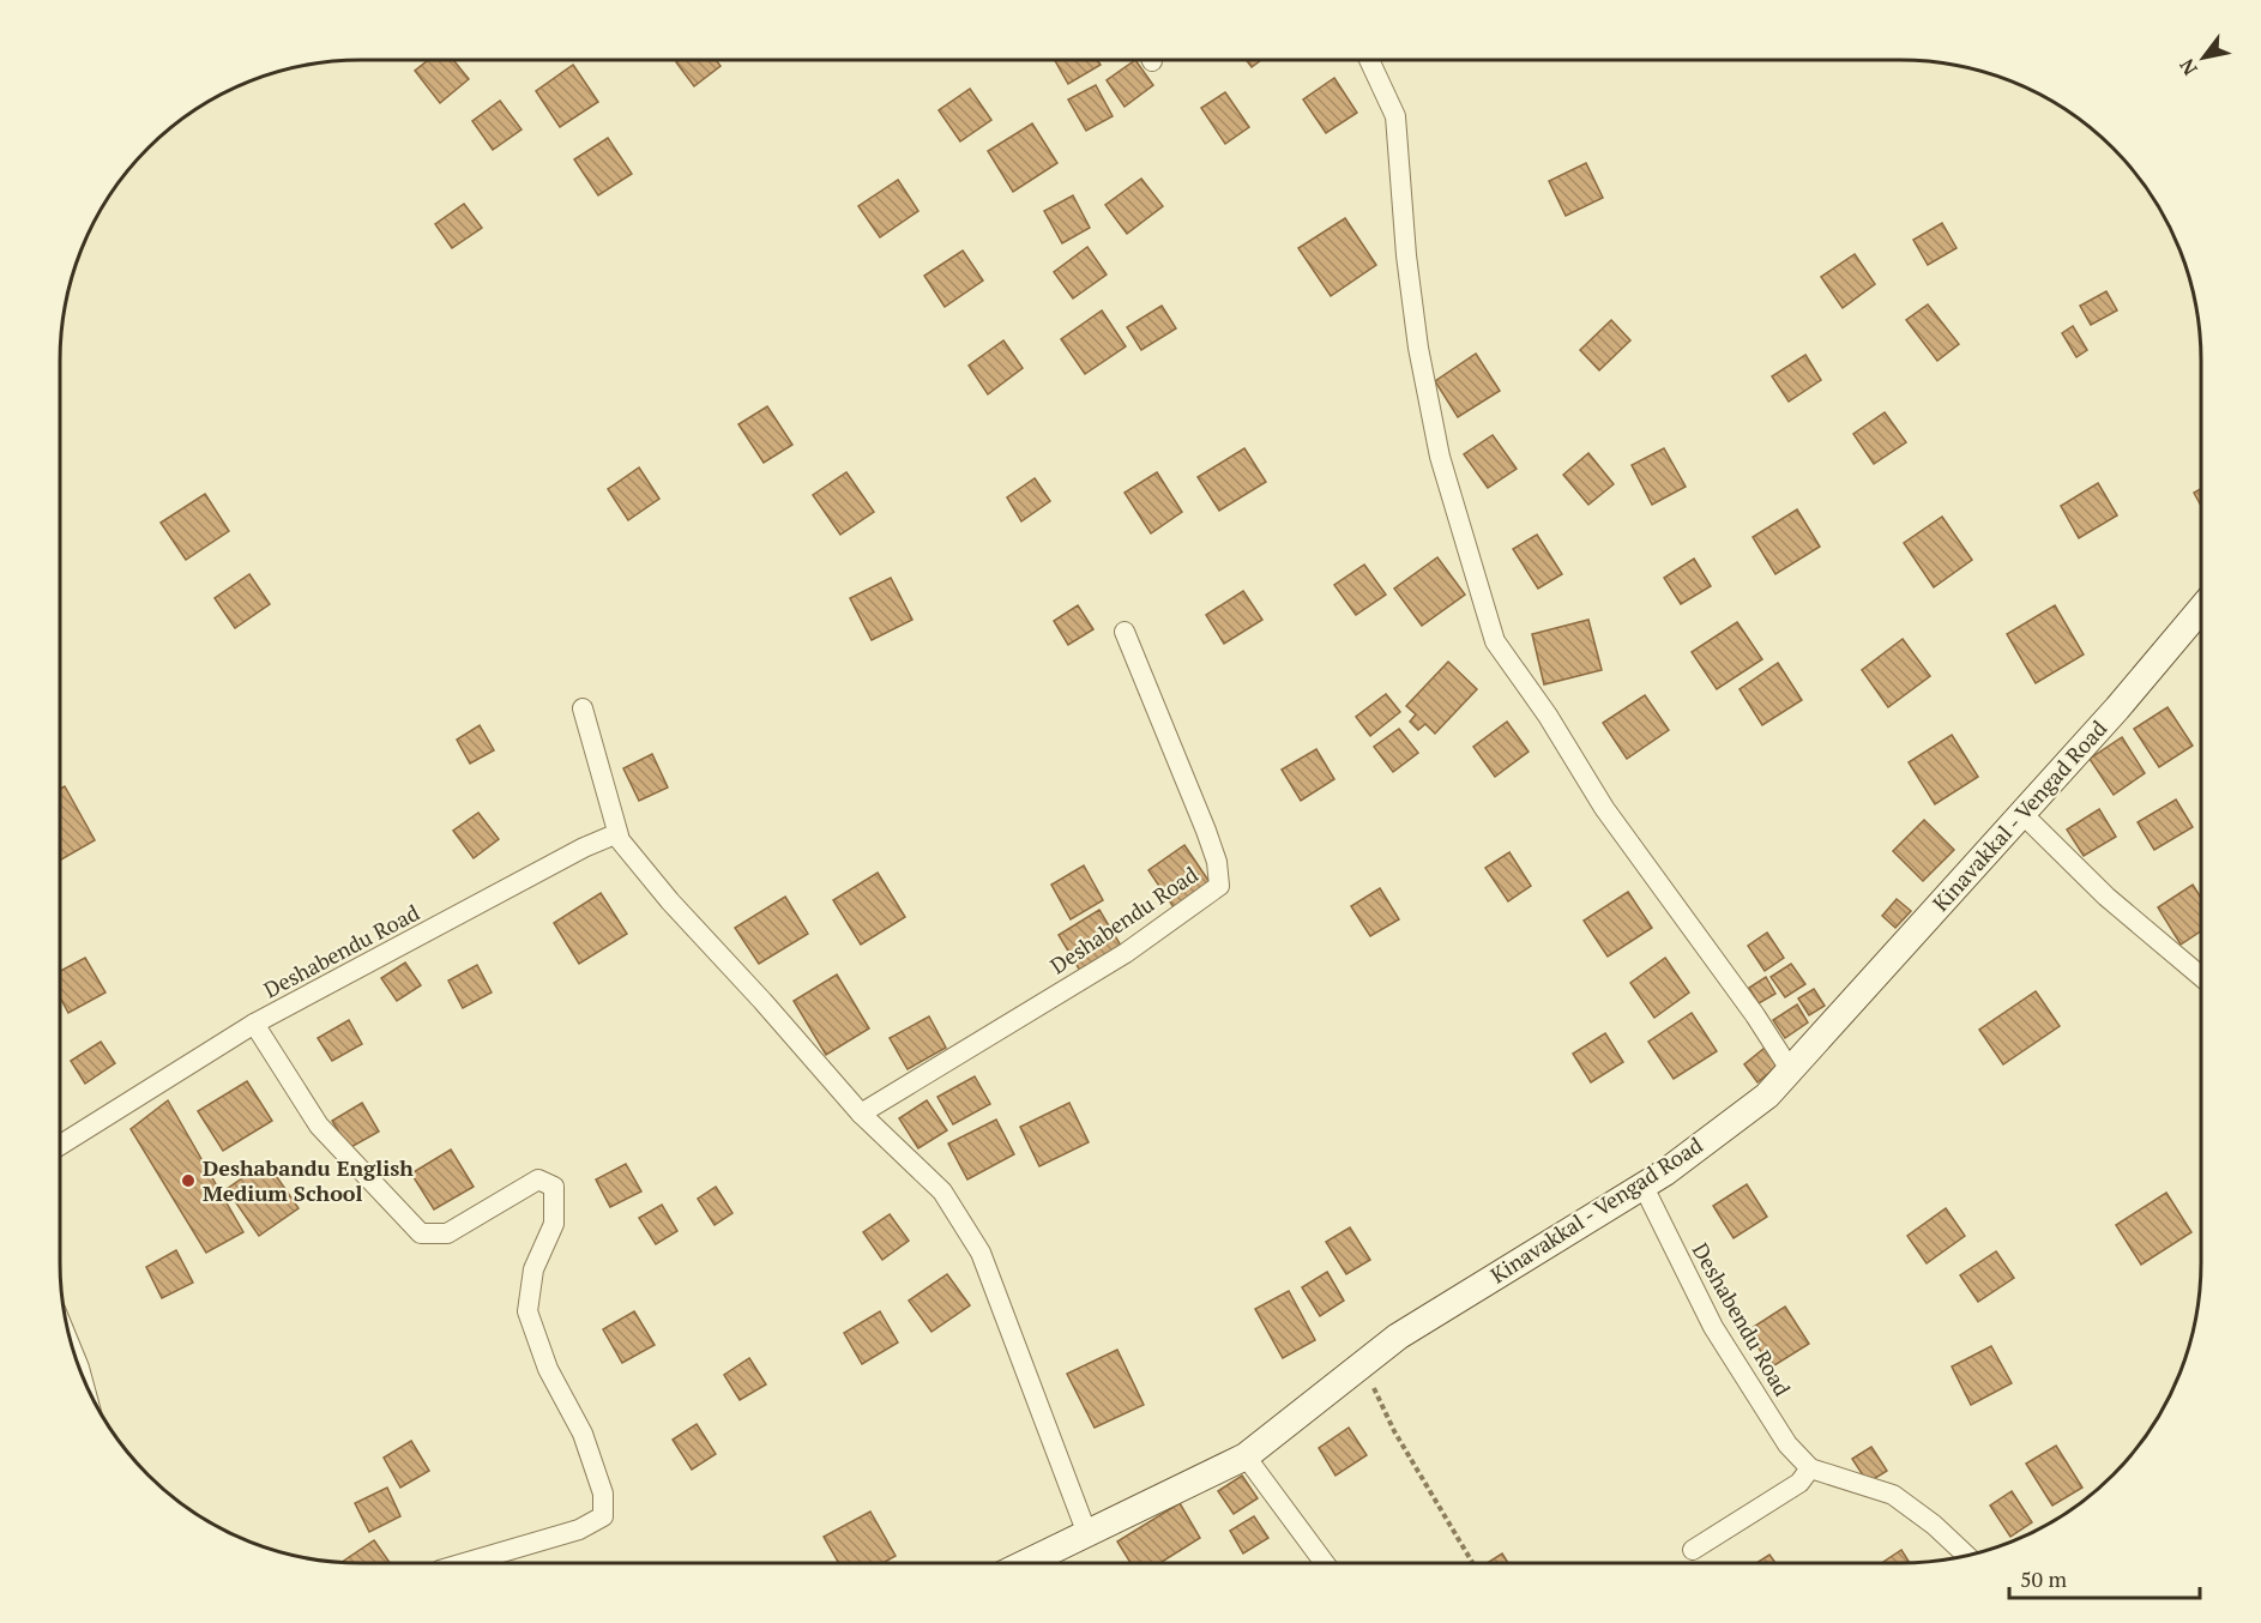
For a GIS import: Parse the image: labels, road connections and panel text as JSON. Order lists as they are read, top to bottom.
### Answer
{
  "streets": {
    "main road": ["Kinavakkal - Vengad Road"],
    "street": ["Deshabendu Road"]
  },
  "crossings": [
    ["Kinavakkal - Vengad Road", "Deshabendu Road"]
  ],
  "places": ["Deshabandu English Medium School"],
  "scale_bar": "50 m",
  "north": "bottom left"
}
